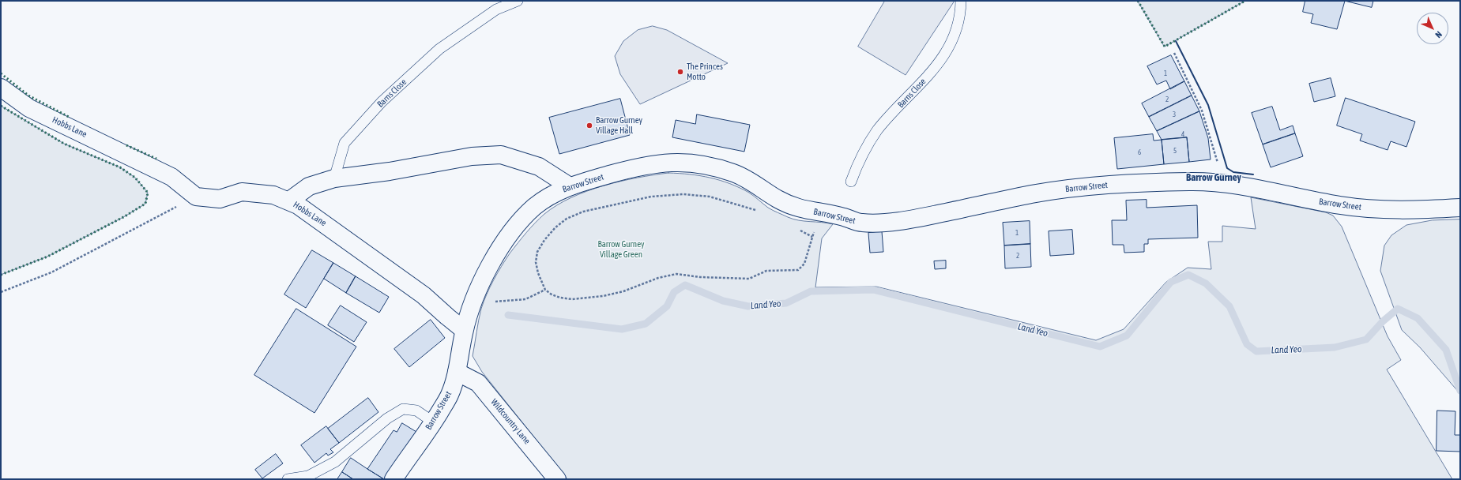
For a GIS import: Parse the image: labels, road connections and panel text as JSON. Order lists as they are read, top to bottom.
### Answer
{
  "streets": {
    "main road": ["Hobbs Lane", "Barrow Street", "Wildcountry Lane"],
    "lane": ["Barns Close"]
  },
  "crossings": [
    ["Hobbs Lane", "Barrow Street"],
    ["Barrow Street", "Wildcountry Lane"]
  ],
  "districts": ["Barrow Gurney"],
  "water": ["Land Yeo"],
  "parks": ["Barrow Gurney Village Green"],
  "places": ["The Princes Motto", "Barrow Gurney Village Hall"],
  "house_numbers": [
    "1",
    "2",
    "3",
    "4",
    "5",
    "6",
    "1",
    "2"
  ],
  "north": "bottom right"
}
